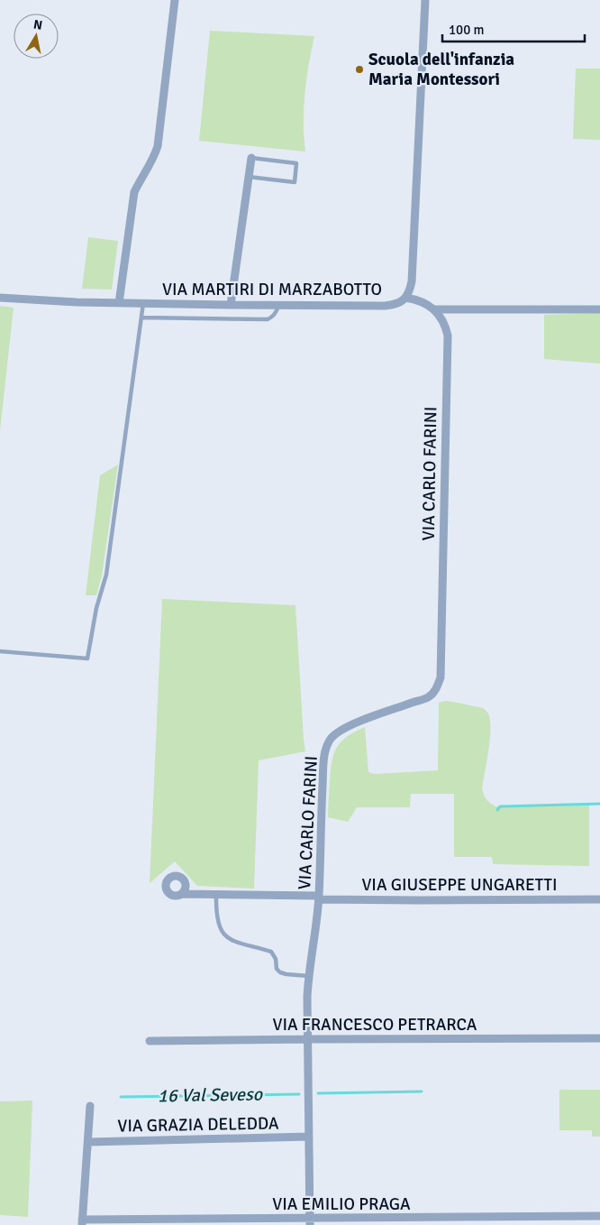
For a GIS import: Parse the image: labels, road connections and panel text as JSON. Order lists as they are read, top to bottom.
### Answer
{
  "streets": {
    "street": [
      "VIA MARTIRI DI MARZABOTTO",
      "VIA CARLO FARINI",
      "VIA GIUSEPPE UNGARETTI",
      "VIA FRANCESCO PETRARCA",
      "VIA GRAZIA DELEDDA",
      "VIA EMILIO PRAGA"
    ]
  },
  "crossings": [
    ["VIA MARTIRI DI MARZABOTTO", "VIA CARLO FARINI"],
    ["VIA CARLO FARINI", "VIA GIUSEPPE UNGARETTI"],
    ["VIA CARLO FARINI", "VIA FRANCESCO PETRARCA"],
    ["VIA CARLO FARINI", "VIA GRAZIA DELEDDA"],
    ["VIA CARLO FARINI", "VIA EMILIO PRAGA"]
  ],
  "water": ["16 Val Seveso"],
  "places": ["Scuola dell'infanzia Maria Montessori"],
  "scale_bar": "100 m",
  "north": "top"
}
